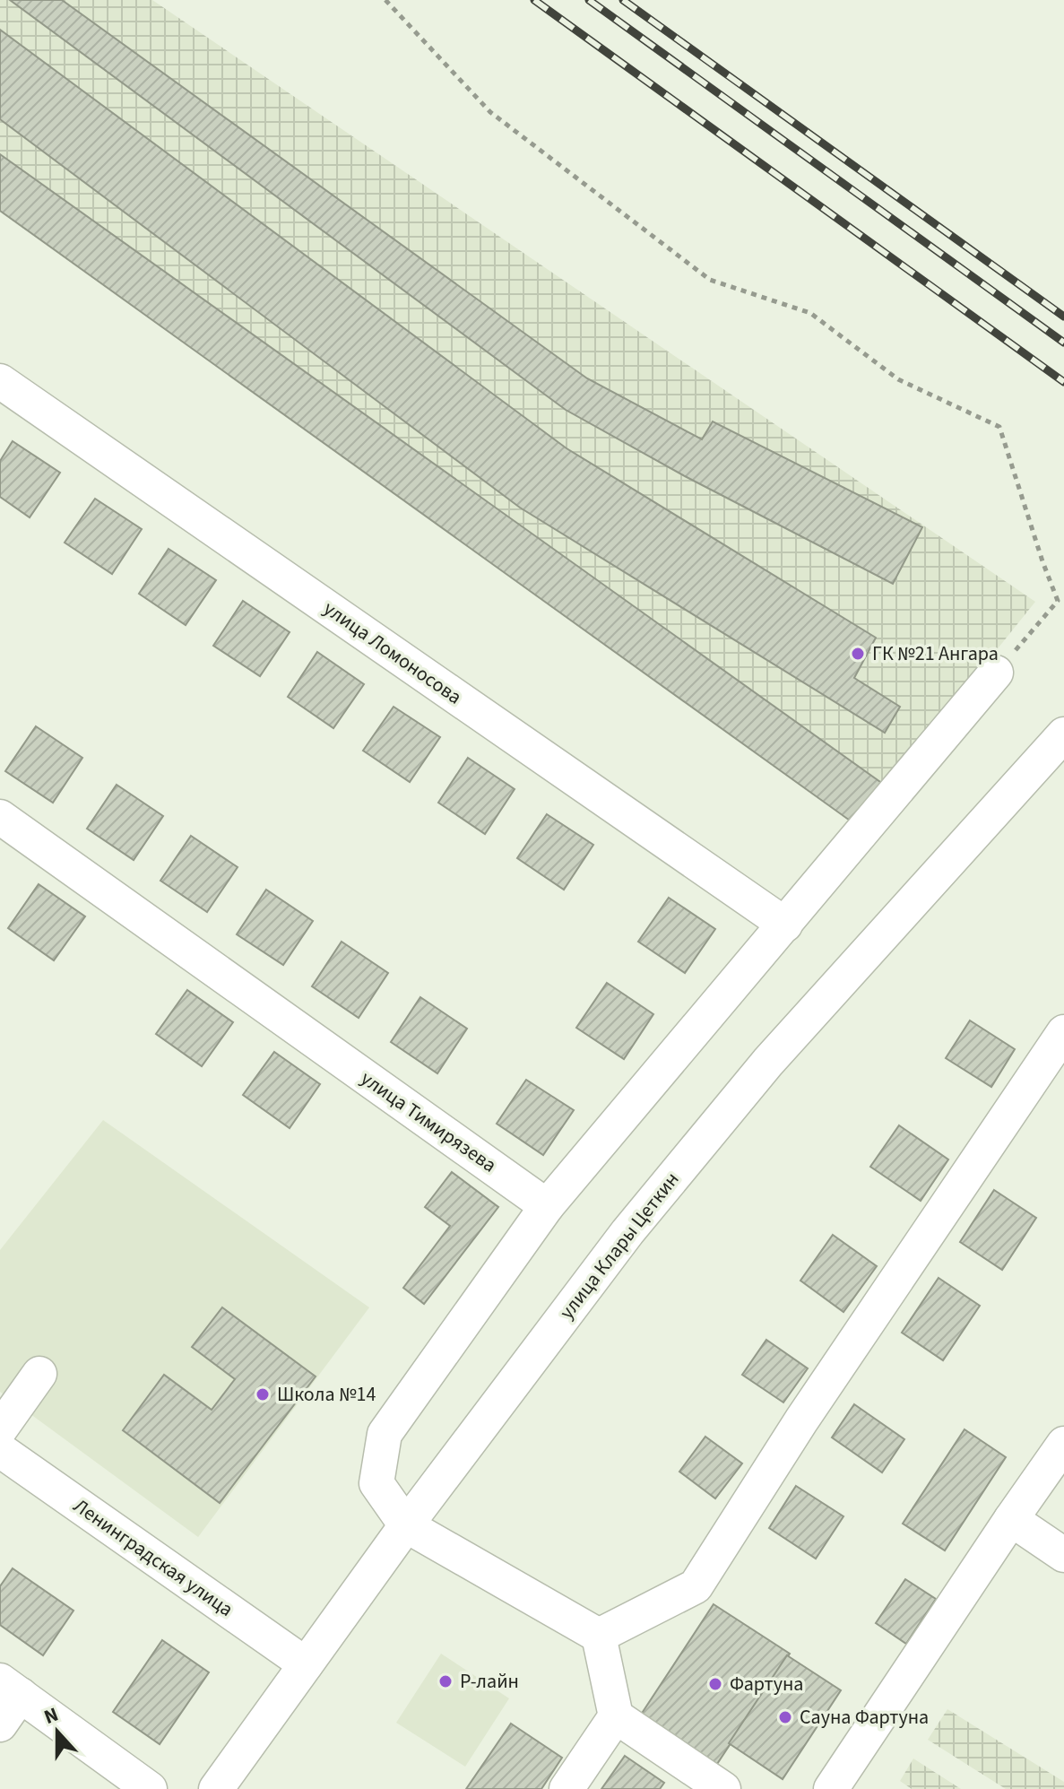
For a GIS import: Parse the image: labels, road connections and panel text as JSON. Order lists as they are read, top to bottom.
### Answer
{
  "streets": {
    "street": [
      "улица Ломоносова",
      "улица Тимирязева",
      "улица Клары Цеткин",
      "Ленинградская улица"
    ]
  },
  "crossings": [
    ["улица Клары Цеткин", "Ленинградская улица"]
  ],
  "places": [
    "ГК №21 Ангара",
    "Школа №14",
    "Р-лайн",
    "Фартуна",
    "Сауна Фартуна"
  ],
  "north": "top"
}
